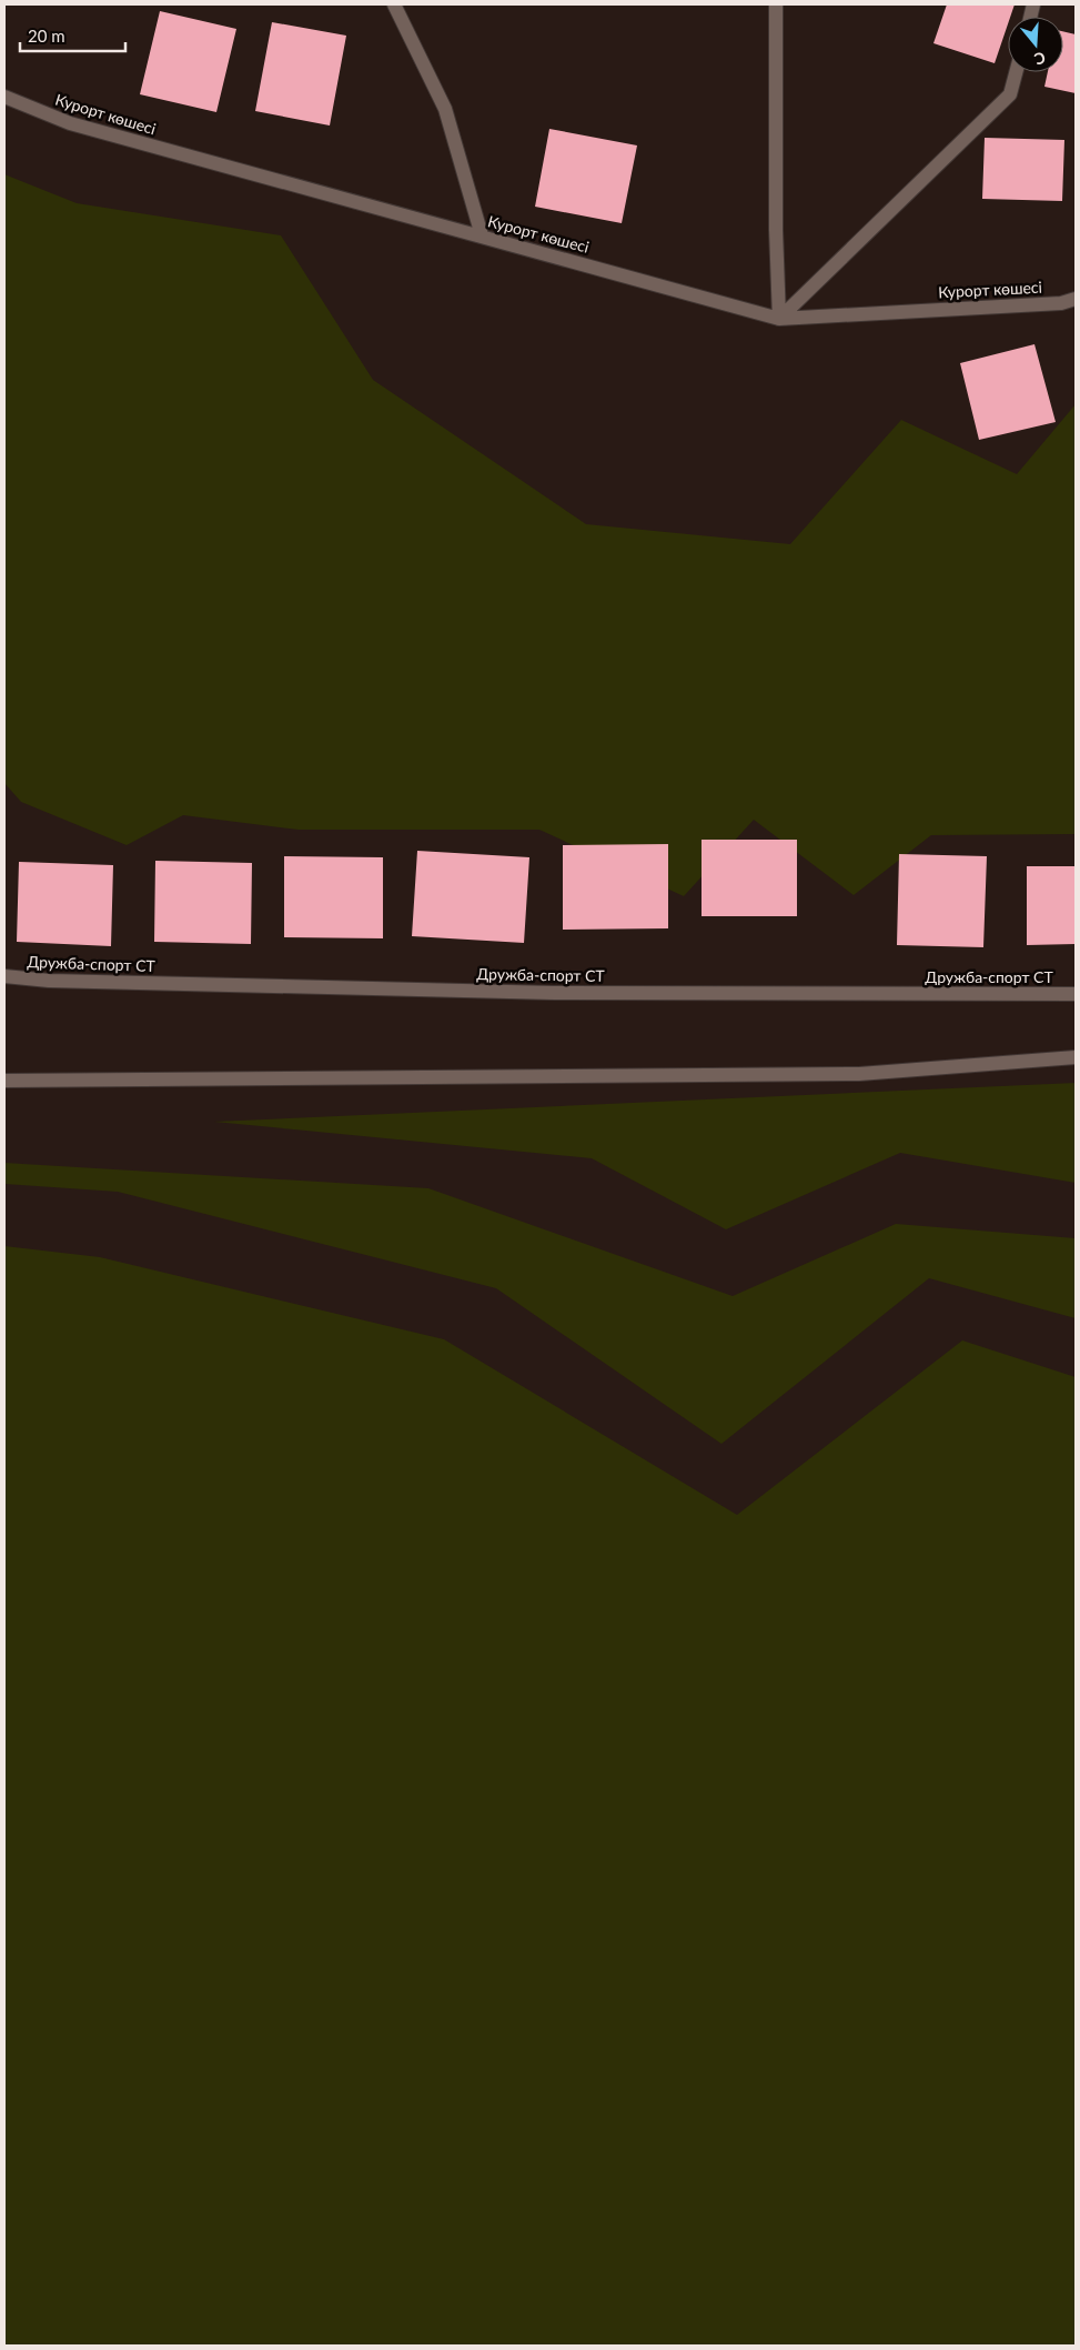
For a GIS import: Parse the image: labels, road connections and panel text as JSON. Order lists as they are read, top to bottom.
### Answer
{
  "streets": {
    "street": ["Курорт көшесі", "Дружба-спорт СТ"]
  },
  "scale_bar": "20 m",
  "north": "bottom"
}
